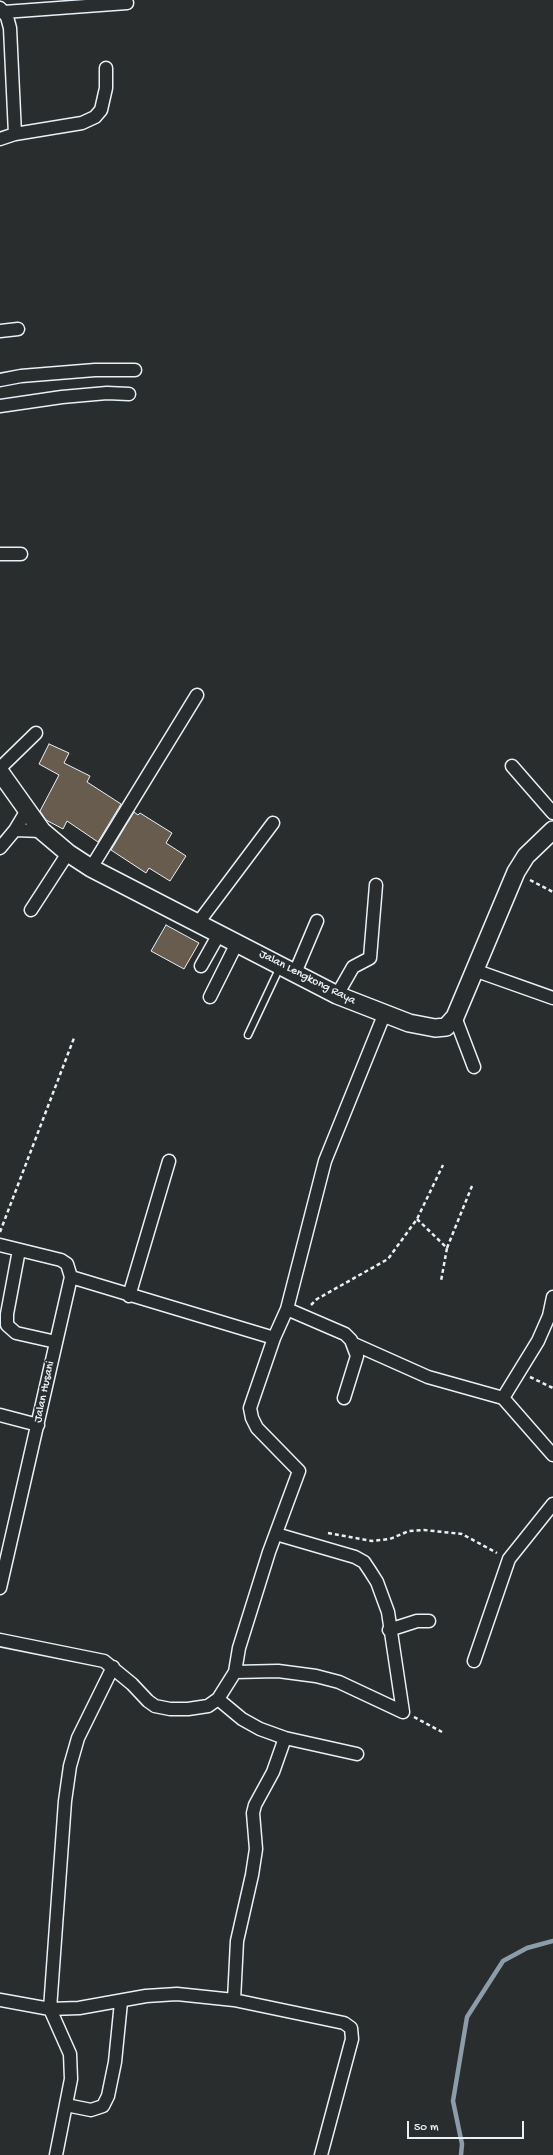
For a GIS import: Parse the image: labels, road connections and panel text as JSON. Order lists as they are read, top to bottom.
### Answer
{
  "streets": {
    "street": ["Jalan Lengkong Raya", "Jalan Husani"]
  },
  "scale_bar": "50 m"
}
